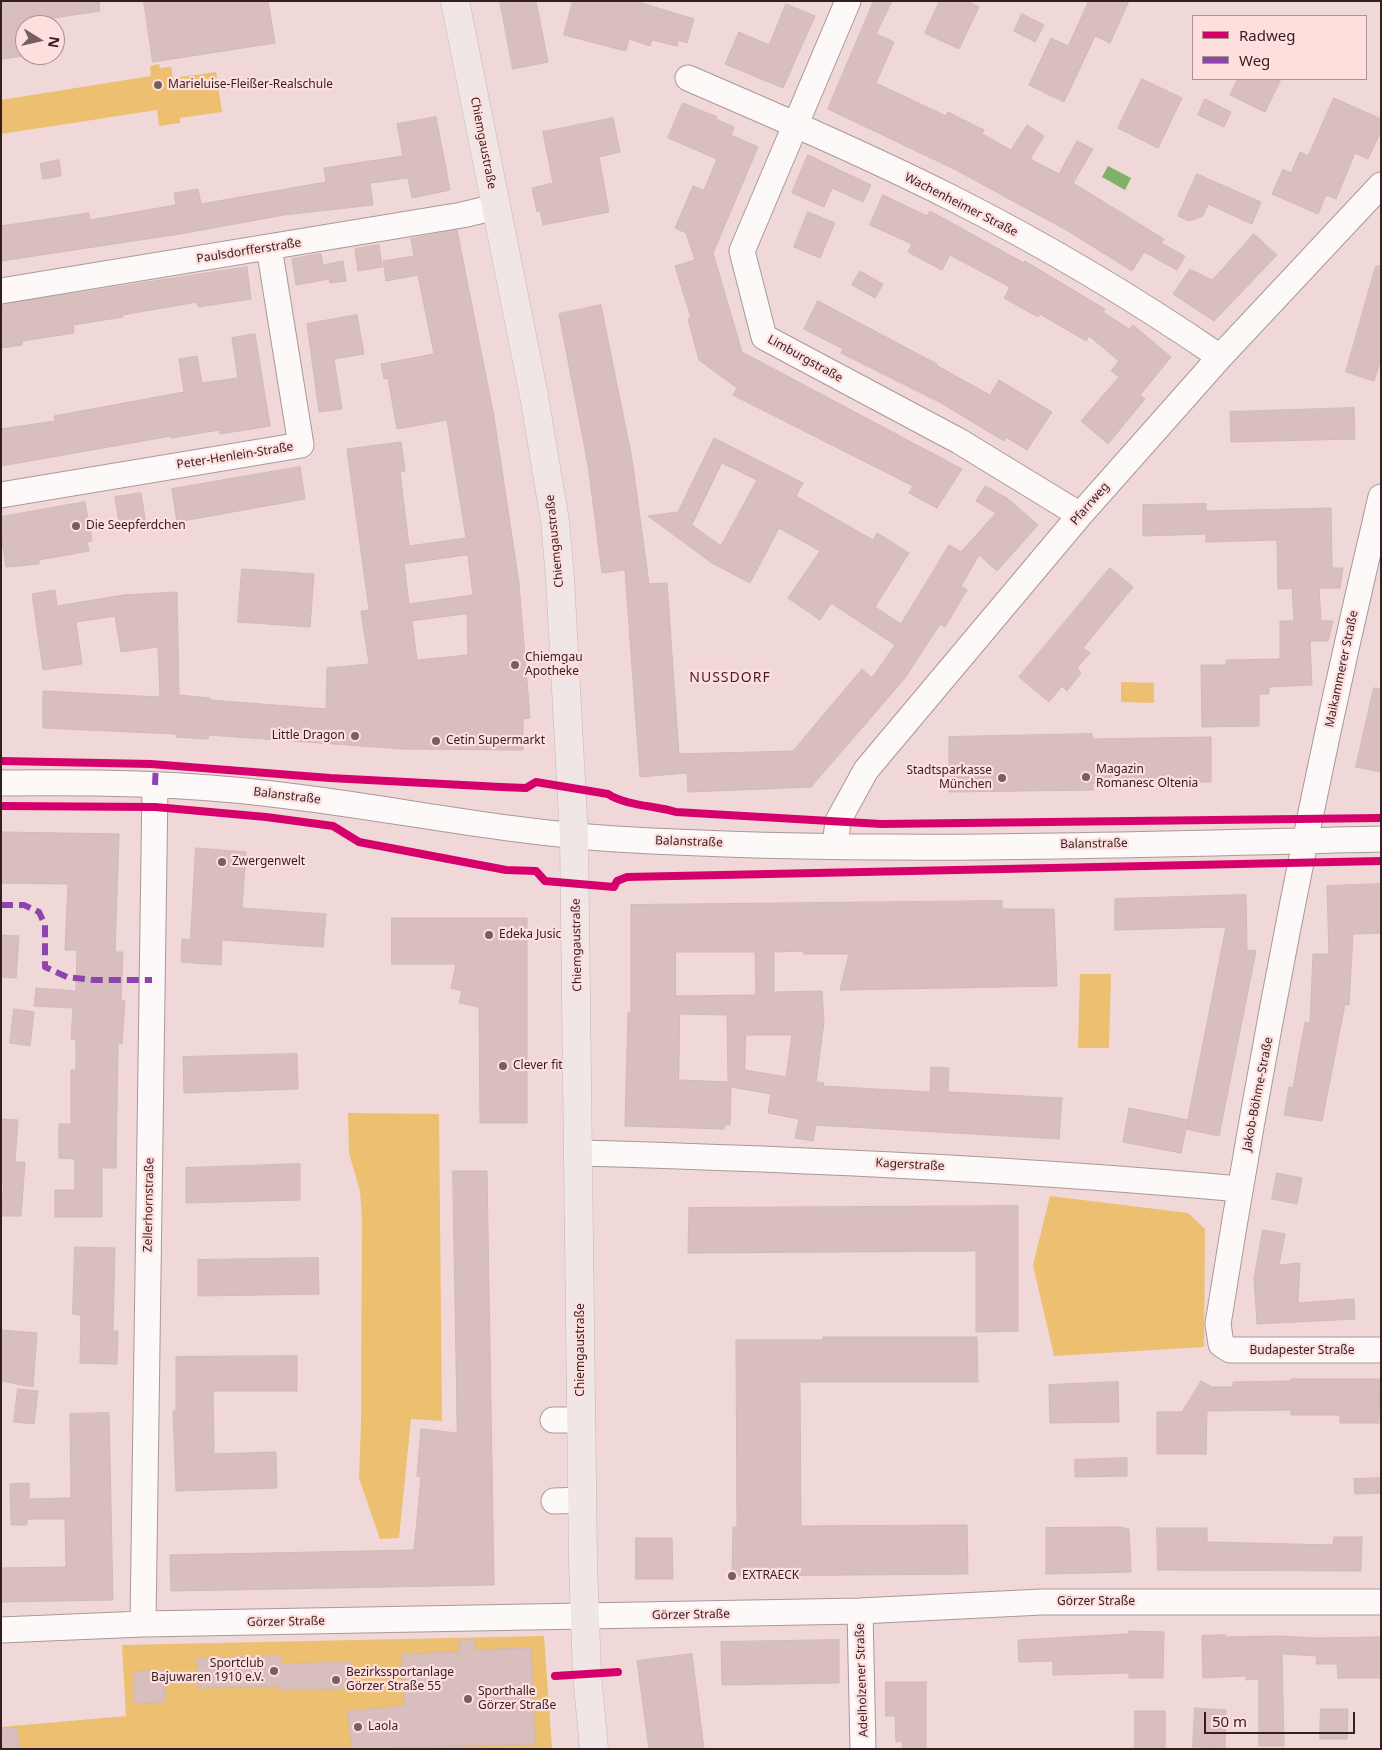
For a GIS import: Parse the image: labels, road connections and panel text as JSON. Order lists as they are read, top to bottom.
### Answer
{
  "streets": {
    "main road": ["Chiemgaustraße"],
    "street": [
      "Wachenheimer Straße",
      "Paulsdorfferstraße",
      "Limburgstraße",
      "Peter-Henlein-Straße",
      "Pfarrweg",
      "Maikammerer Straße",
      "Balanstraße",
      "Jakob-Böhme-Straße",
      "Kagerstraße",
      "Zellerhornstraße",
      "Budapester Straße",
      "Görzer Straße",
      "Adelholzener Straße"
    ]
  },
  "crossings": [
    ["Chiemgaustraße", "Paulsdorfferstraße"],
    ["Chiemgaustraße", "Balanstraße"],
    ["Chiemgaustraße", "Kagerstraße"],
    ["Chiemgaustraße", "Görzer Straße"],
    ["Wachenheimer Straße", "Limburgstraße"],
    ["Wachenheimer Straße", "Pfarrweg"],
    ["Paulsdorfferstraße", "Peter-Henlein-Straße"],
    ["Limburgstraße", "Pfarrweg"],
    ["Pfarrweg", "Balanstraße"],
    ["Maikammerer Straße", "Balanstraße"],
    ["Maikammerer Straße", "Jakob-Böhme-Straße"],
    ["Balanstraße", "Jakob-Böhme-Straße"],
    ["Balanstraße", "Zellerhornstraße"],
    ["Jakob-Böhme-Straße", "Kagerstraße"],
    ["Jakob-Böhme-Straße", "Budapester Straße"],
    ["Zellerhornstraße", "Görzer Straße"],
    ["Görzer Straße", "Adelholzener Straße"]
  ],
  "districts": ["NUSSDORF"],
  "places": [
    "Marieluise-Fleißer-Realschule",
    "Die Seepferdchen",
    "Chiemgau Apotheke",
    "Little Dragon",
    "Cetin Supermarkt",
    "Magazin Romanesc Oltenia",
    "Stadtsparkasse München",
    "Zwergenwelt",
    "Edeka Jusic",
    "Clever fit",
    "EXTRAECK",
    "Sportclub Bajuwaren 1910 e.V.",
    "Bezirkssportanlage Görzer Straße 55",
    "Sporthalle Görzer Straße",
    "Laola"
  ],
  "legend": ["Radweg", "Weg"],
  "scale_bar": "50 m",
  "north": "right"
}
